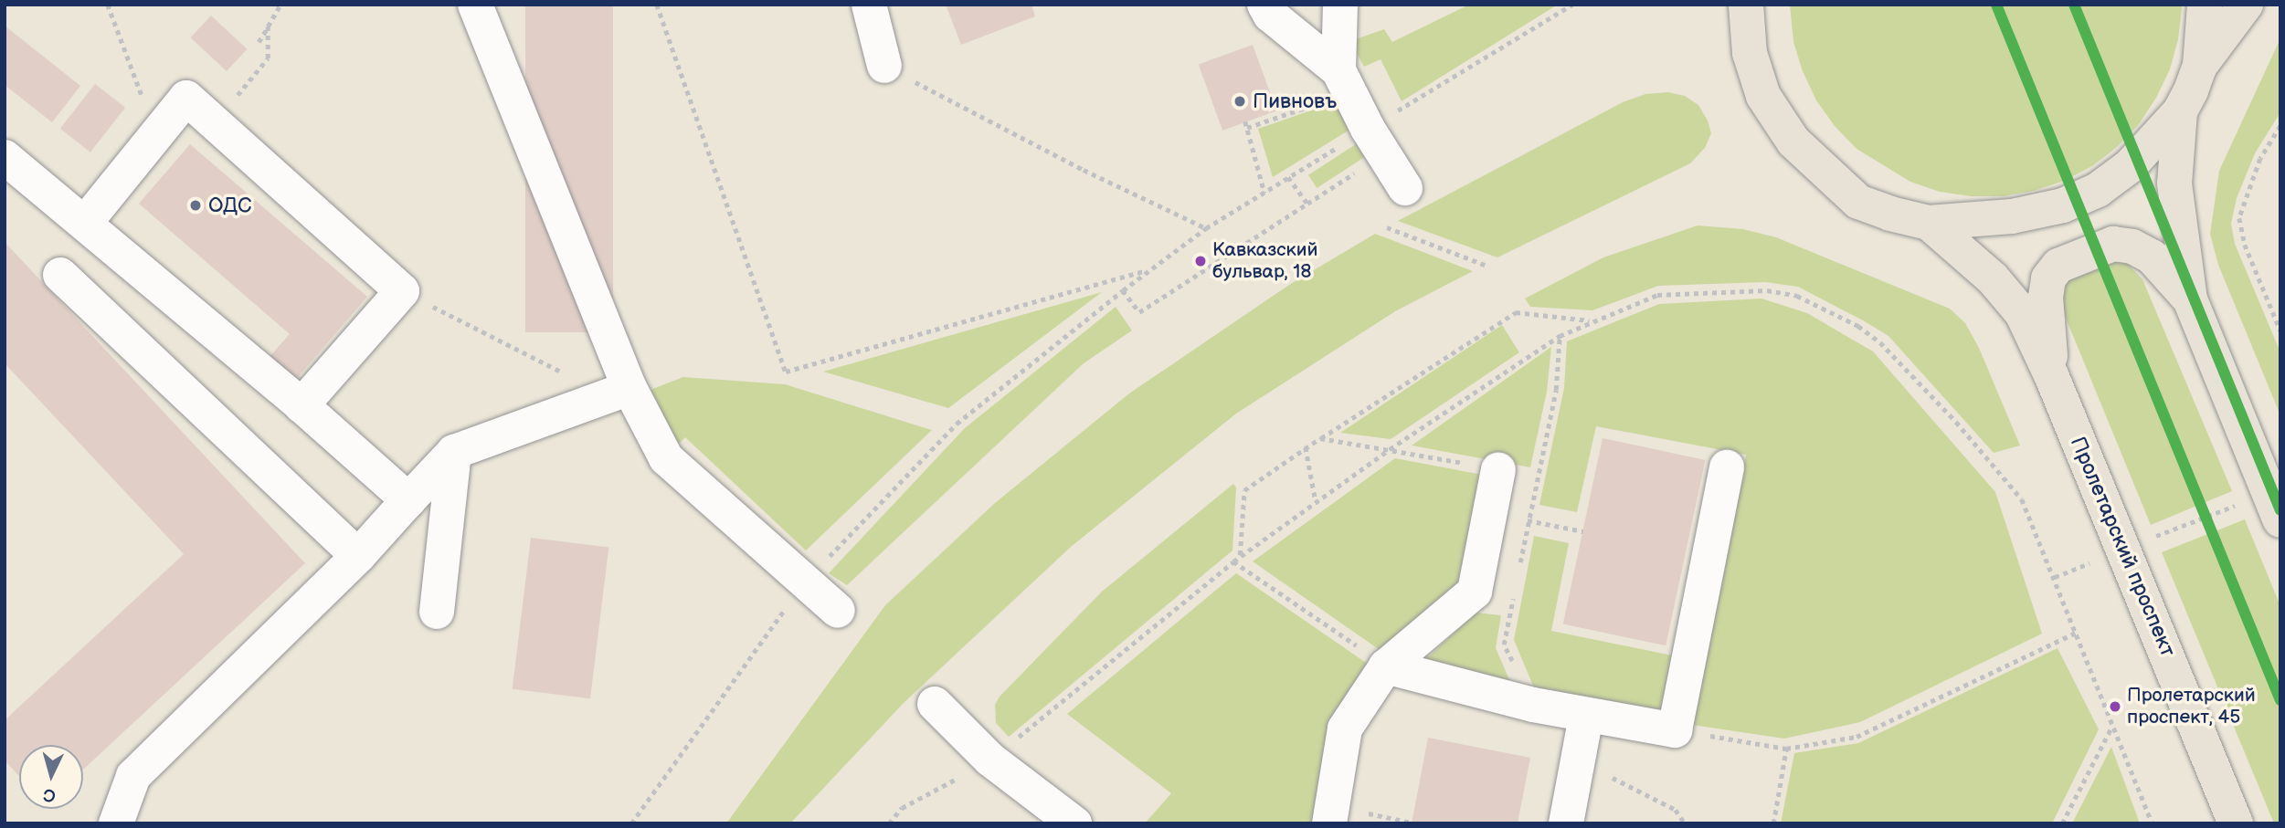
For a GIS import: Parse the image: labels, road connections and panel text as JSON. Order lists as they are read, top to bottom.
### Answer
{
  "streets": {
    "main road": ["Пролетарский проспект"]
  },
  "places": [
    "Пивновъ",
    "ОДС",
    "Кавказский бульвар, 18",
    "Пролетарский проспект, 45"
  ],
  "north": "bottom"
}
